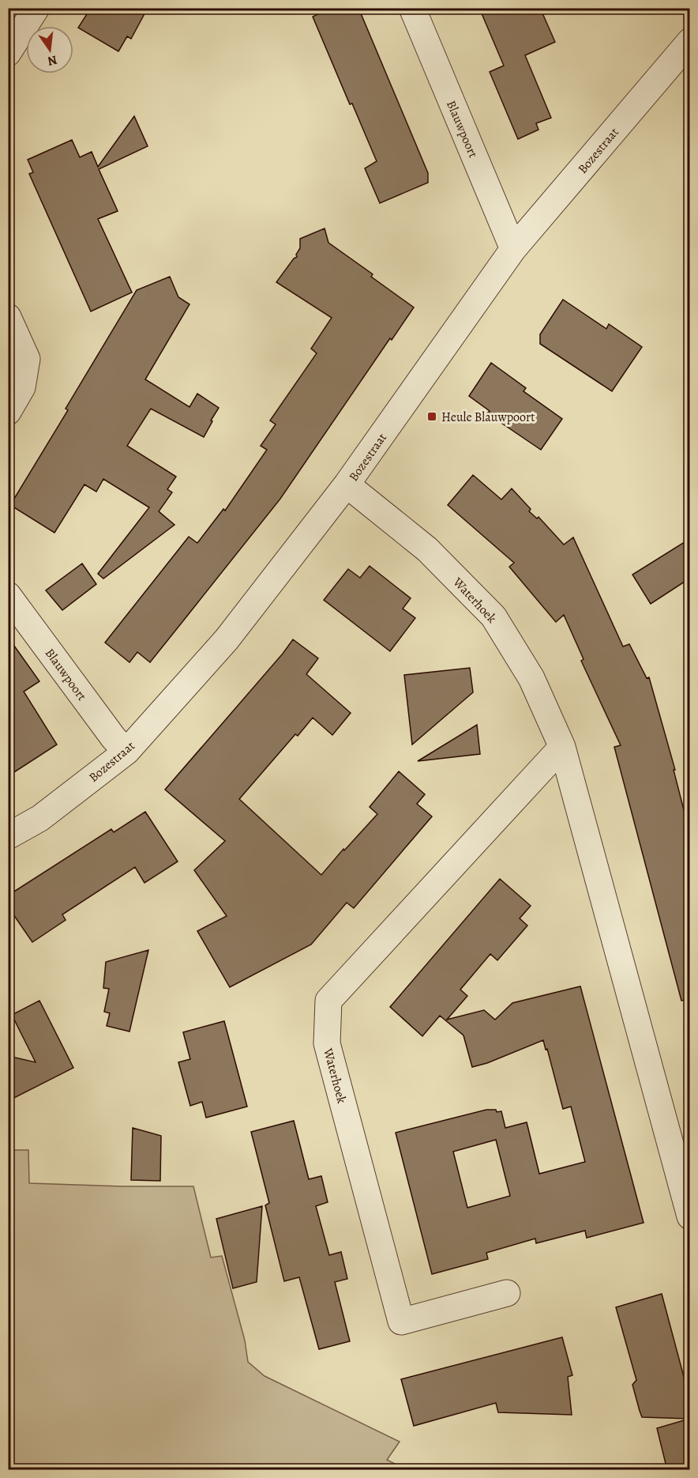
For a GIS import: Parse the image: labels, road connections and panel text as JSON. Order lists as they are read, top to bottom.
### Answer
{
  "streets": {
    "street": ["Blauwpoort", "Bozestraat", "Waterhoek"]
  },
  "crossings": [
    ["Blauwpoort", "Bozestraat"],
    ["Bozestraat", "Waterhoek"]
  ],
  "places": {
    "transit": ["Heule Blauwpoort"]
  },
  "north": "bottom"
}
